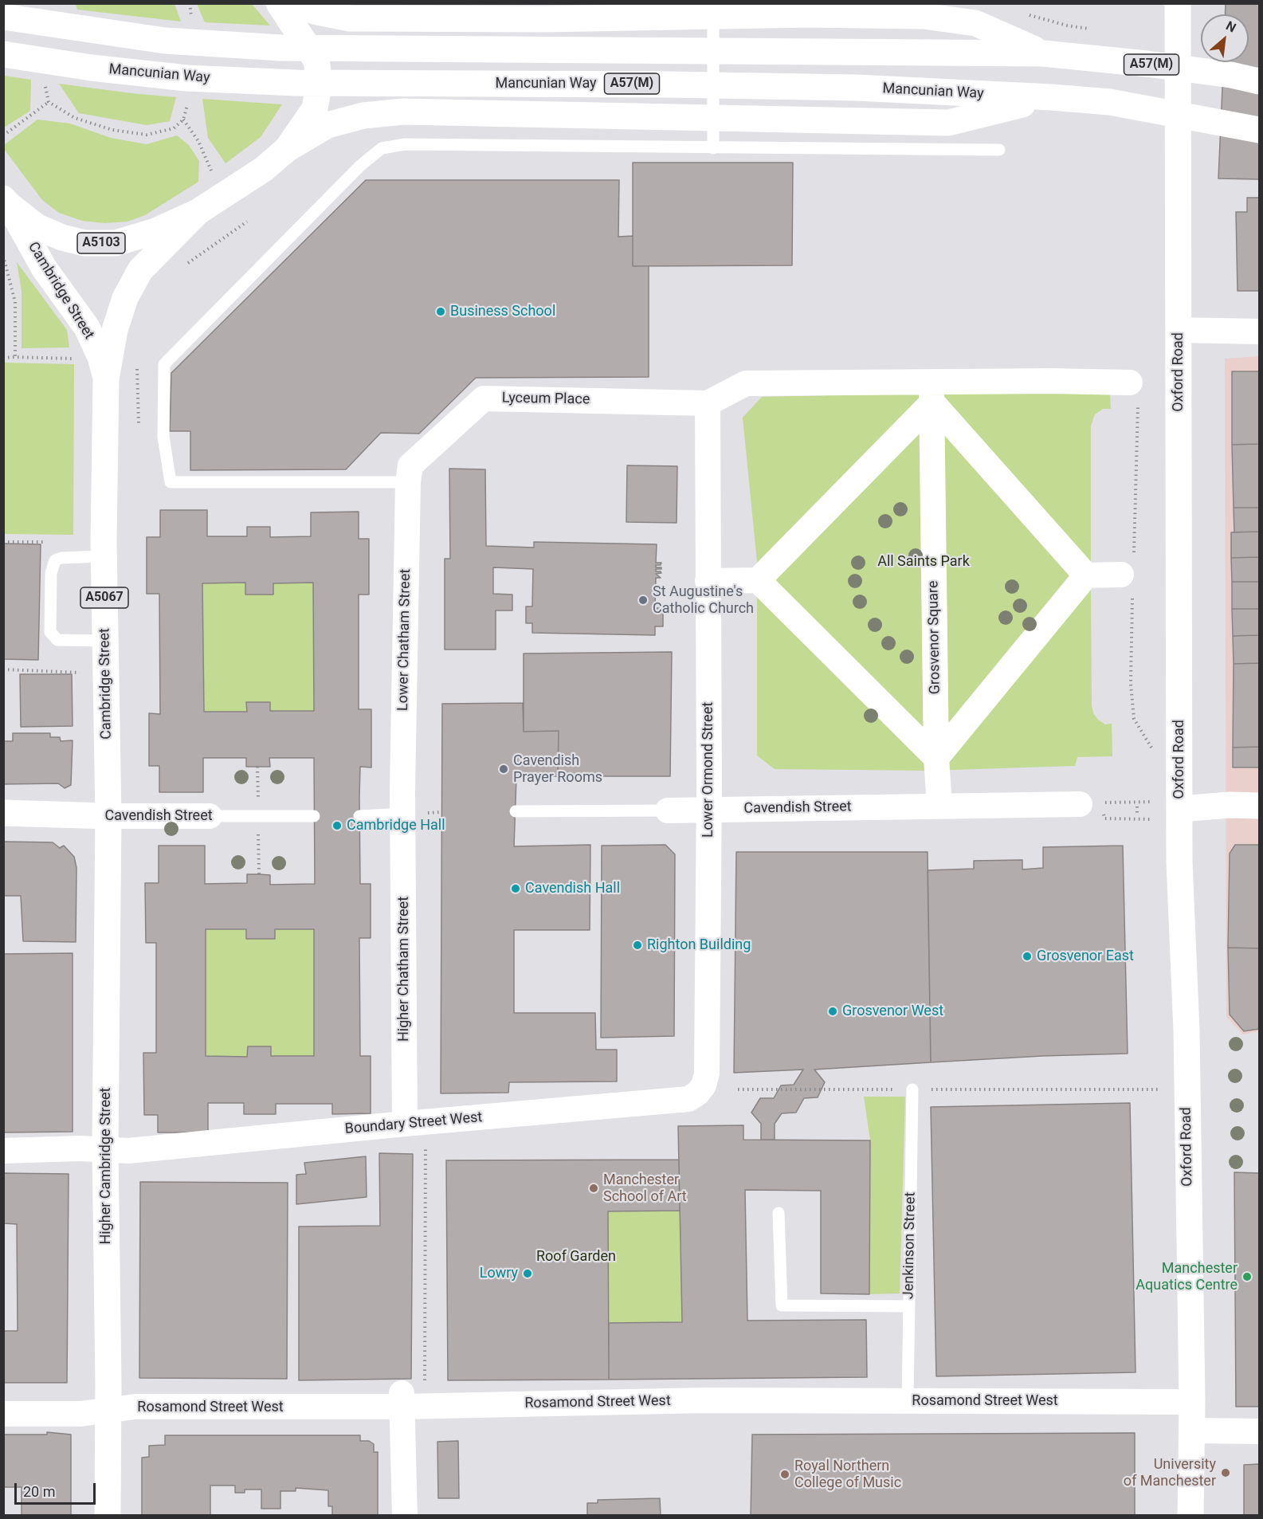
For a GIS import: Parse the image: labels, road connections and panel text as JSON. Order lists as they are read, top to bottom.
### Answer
{
  "streets": {
    "main road": [
      "A57(M)",
      "Mancunian Way",
      "A5103",
      "Cambridge Street",
      "Oxford Road",
      "A5067",
      "Cavendish Street",
      "Higher Cambridge Street"
    ],
    "street": [
      "Lyceum Place",
      "Grosvenor Square",
      "Lower Chatham Street",
      "Lower Ormond Street",
      "Higher Chatham Street",
      "Boundary Street West",
      "Rosamond Street West"
    ],
    "lane": ["Jenkinson Street"]
  },
  "crossings": [
    ["A57(M)", "Mancunian Way"],
    ["A57(M)", "A5103"],
    ["A5103", "Cambridge Street"],
    ["Cambridge Street", "Cavendish Street"],
    ["Cambridge Street", "Higher Cambridge Street"],
    ["Oxford Road", "Rosamond Street West"],
    ["Lyceum Place", "Lower Chatham Street"],
    ["Lyceum Place", "Lower Ormond Street"],
    ["Grosvenor Square", "Cavendish Street"],
    ["Lower Chatham Street", "Higher Chatham Street"],
    ["Lower Ormond Street", "Cavendish Street"],
    ["Lower Ormond Street", "Boundary Street West"],
    ["Cavendish Street", "Higher Cambridge Street"],
    ["Higher Chatham Street", "Boundary Street West"],
    ["Boundary Street West", "Higher Cambridge Street"],
    ["Higher Cambridge Street", "Rosamond Street West"],
    ["Jenkinson Street", "Rosamond Street West"]
  ],
  "parks": ["All Saints Park", "Roof Garden"],
  "places": [
    "Business School",
    "St Augustine's Catholic Church",
    "Cavendish Prayer Rooms",
    "Cambridge Hall",
    "Cavendish Hall",
    "Righton Building",
    "Grosvenor East",
    "Grosvenor West",
    "Manchester School of Art",
    "Lowry",
    "Manchester Aquatics Centre",
    "University of Manchester",
    "Royal Northern College of Music"
  ],
  "scale_bar": "20 m",
  "north": "top right"
}
